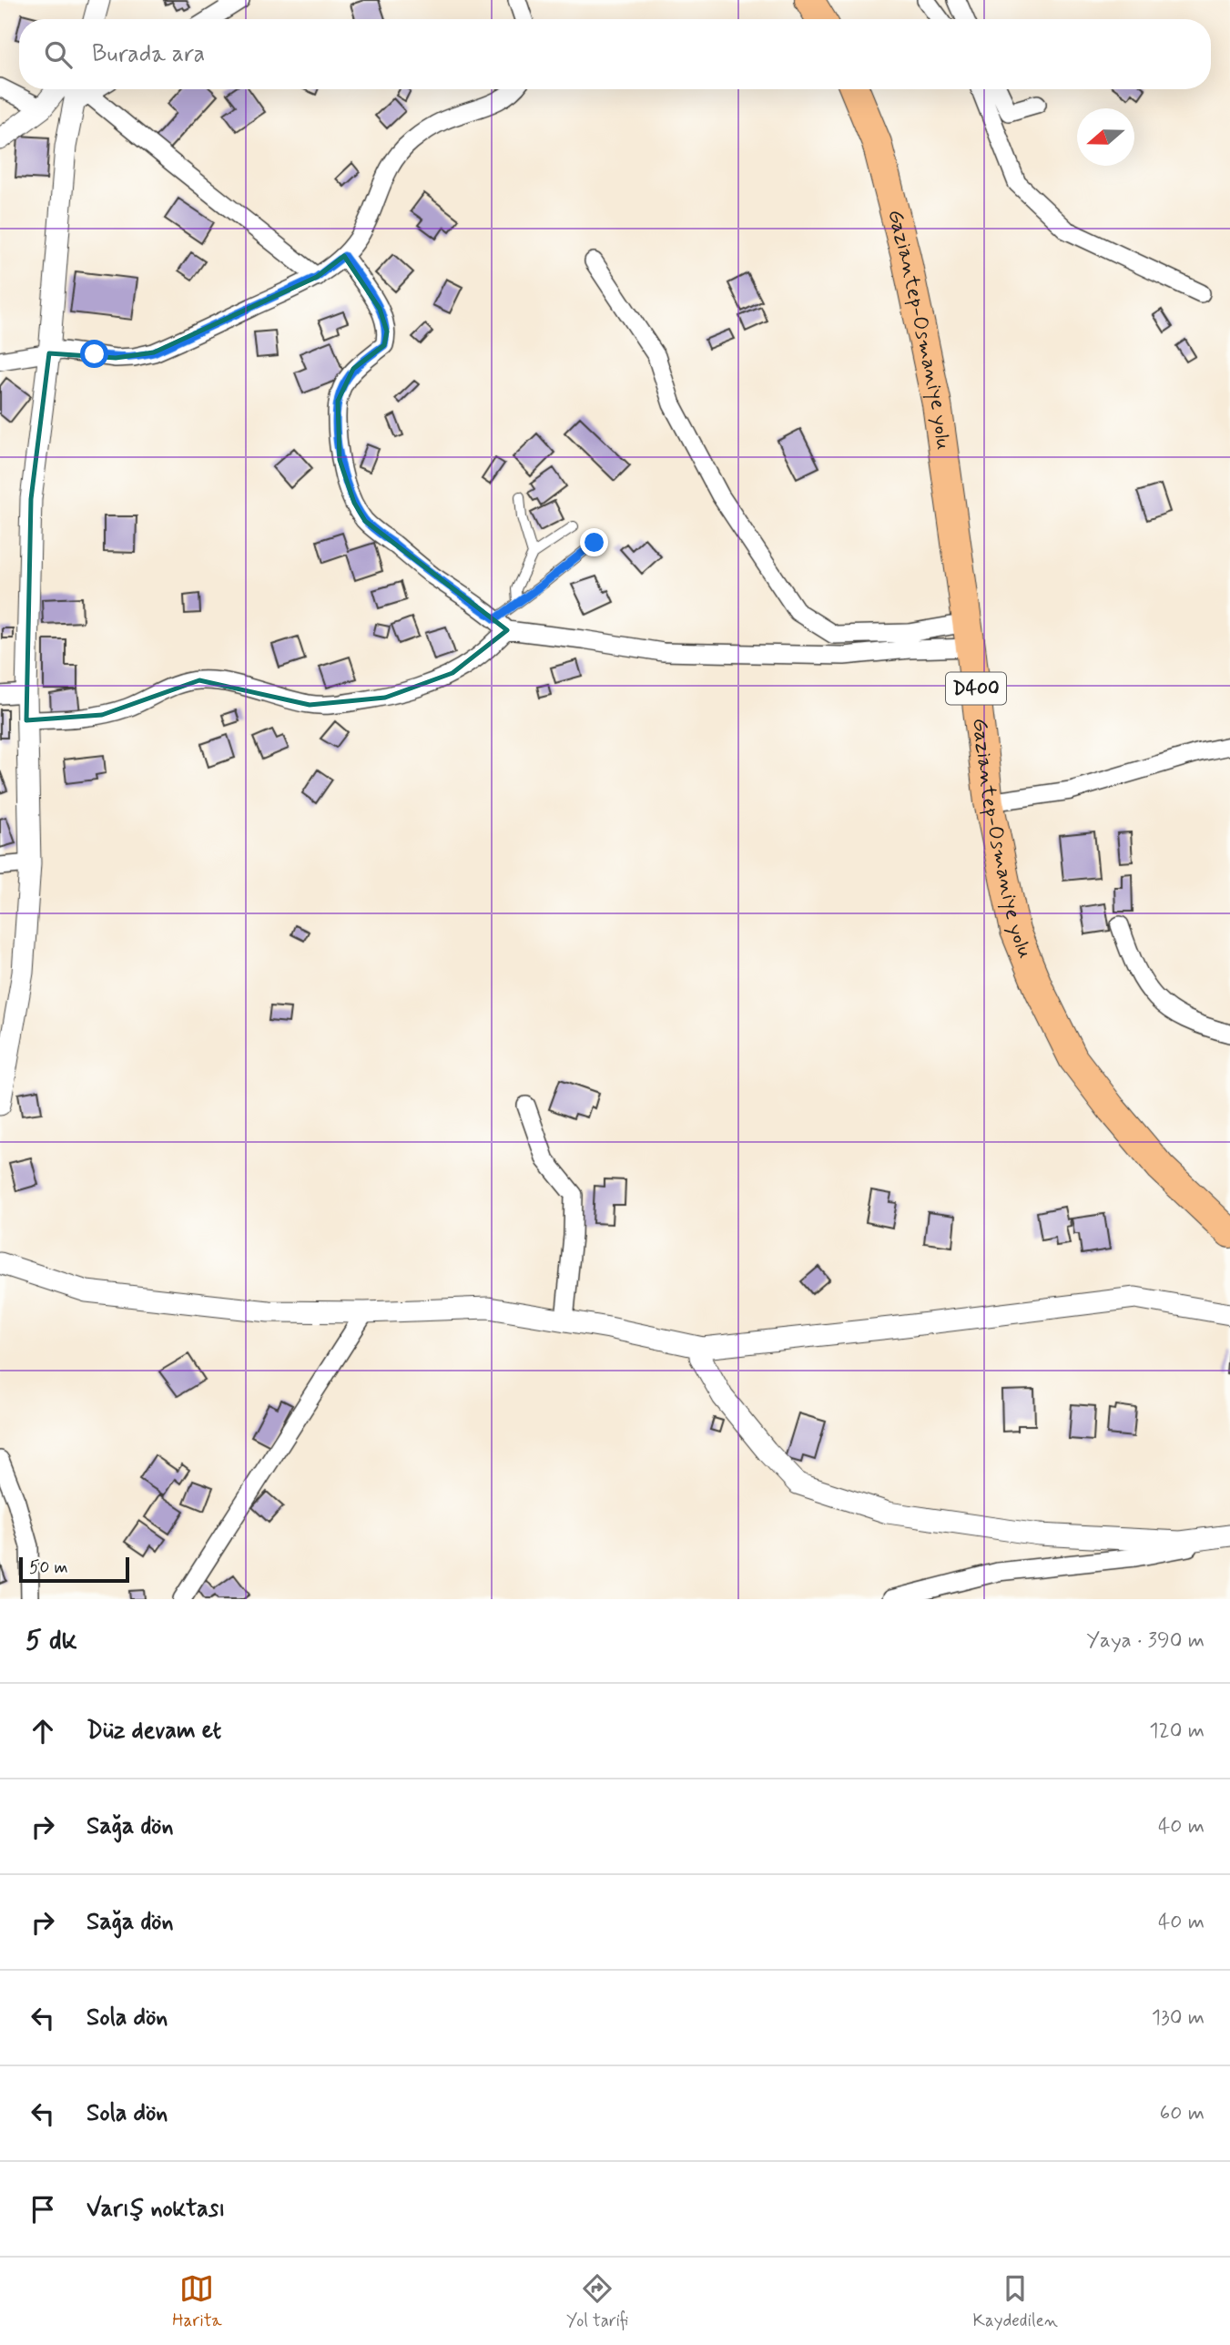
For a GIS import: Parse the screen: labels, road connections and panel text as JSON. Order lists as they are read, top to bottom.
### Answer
{
  "streets": {
    "highway": ["Gaziantep-Osmaniye yolu", "D400"]
  },
  "scale_bar": "50 m",
  "north": "left",
  "page": {
    "search": "Burada ara",
    "scale": "50 m",
    "heading": ["5 dk", "Yaya · 390 m"],
    "list": [
      ["Düz devam et", "120 m"],
      ["Sağa dön", "40 m"],
      ["Sağa dön", "40 m"],
      ["Sola dön", "130 m"],
      ["Sola dön", "60 m"],
      "Varış noktası"
    ],
    "nav": ["Harita", "Yol tarifi", "Kaydedilen"]
  }
}
